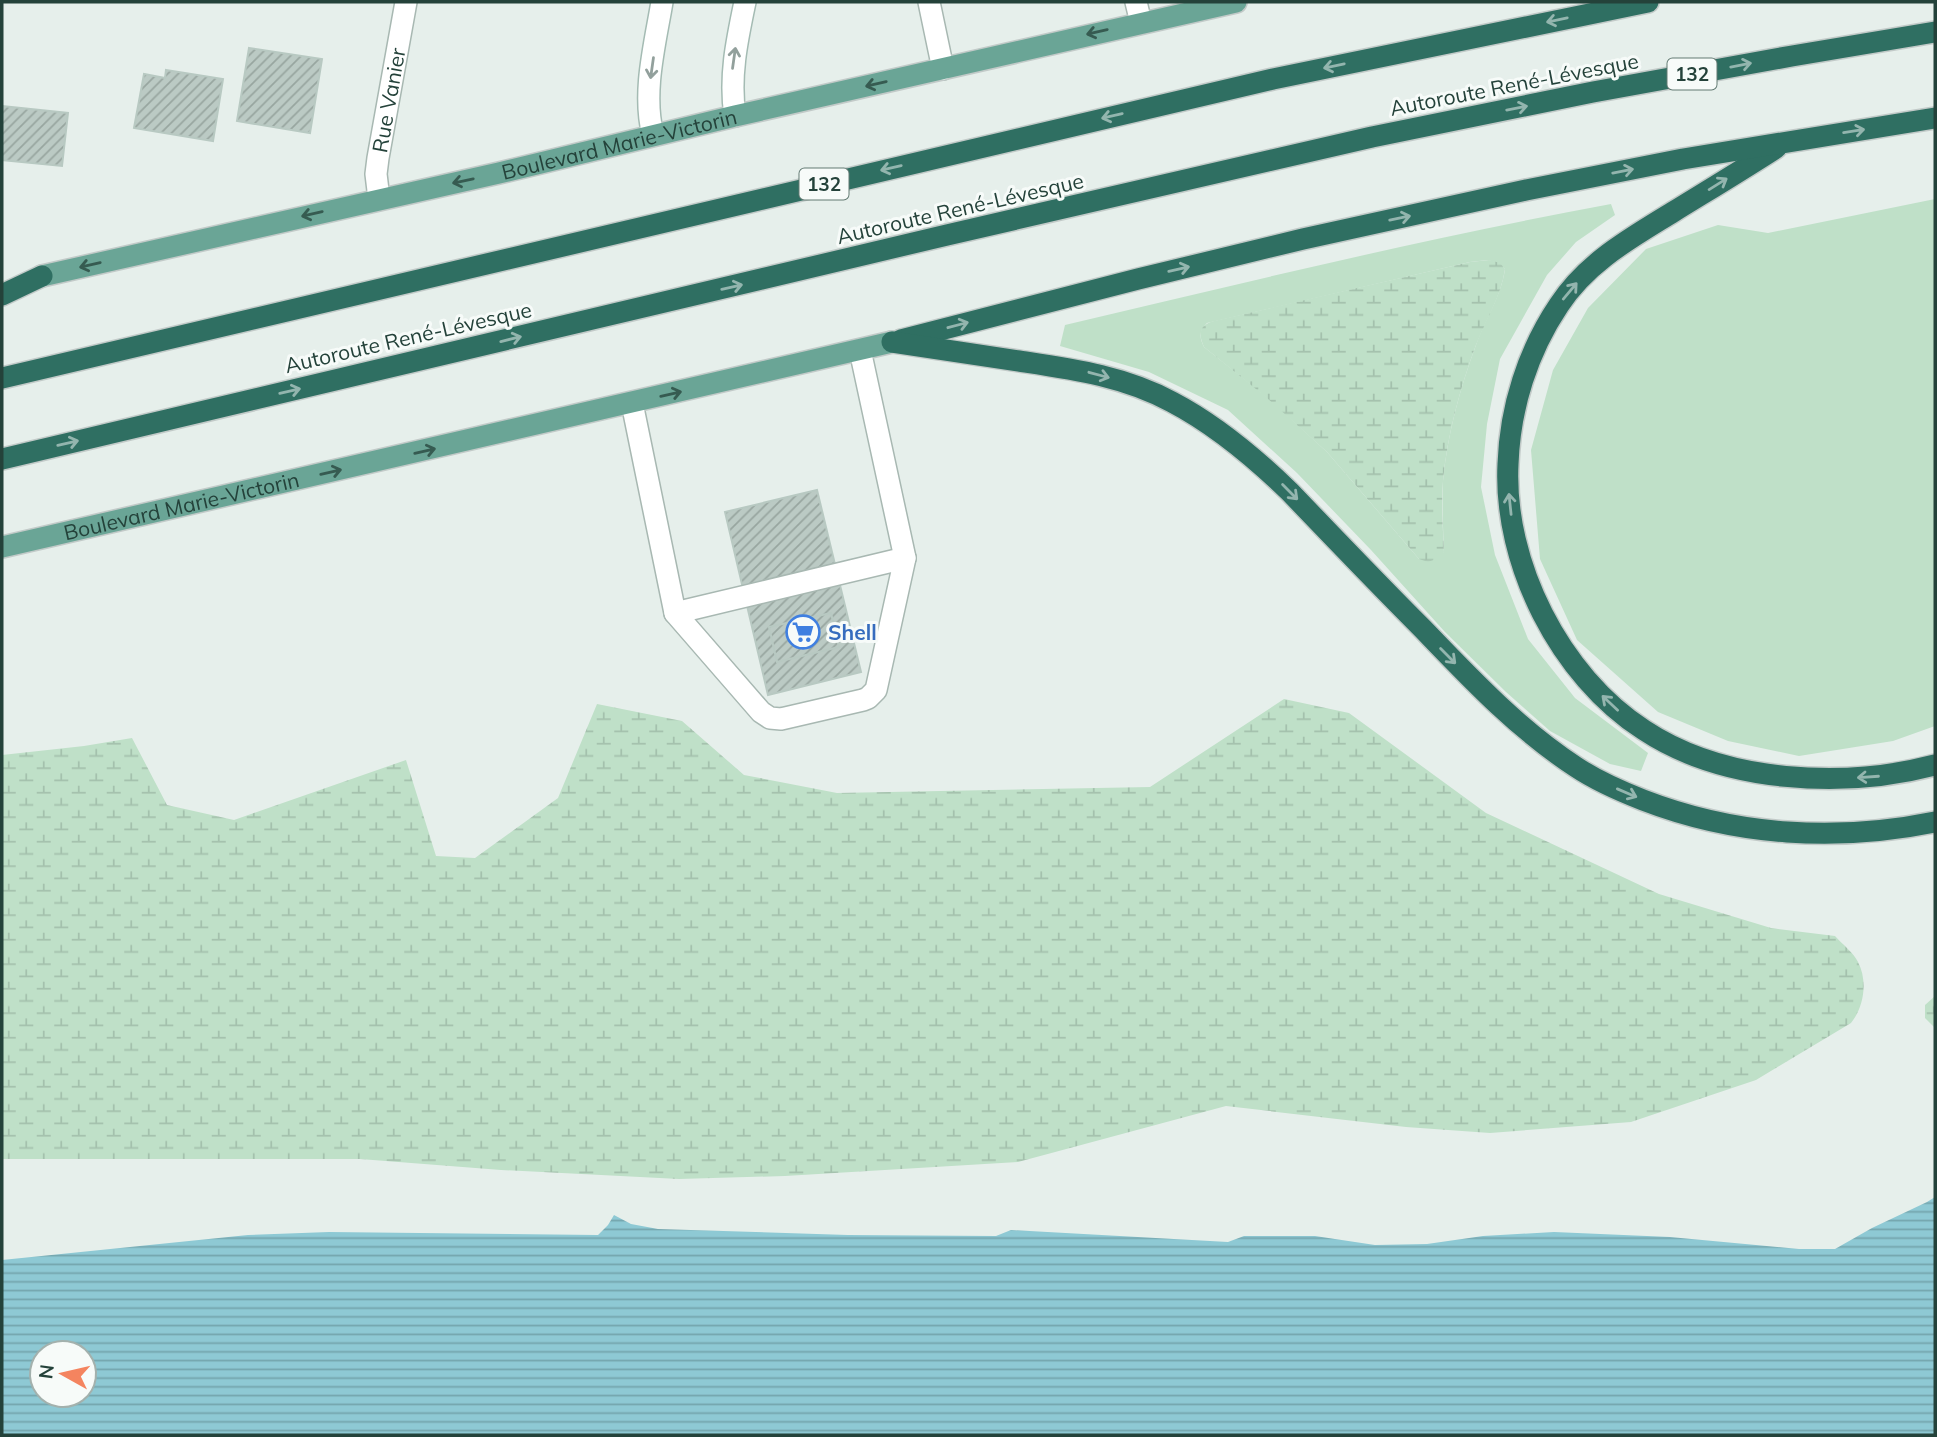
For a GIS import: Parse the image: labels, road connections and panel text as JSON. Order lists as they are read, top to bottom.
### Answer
{
  "streets": {
    "highway": ["132", "Autoroute René-Lévesque"],
    "main road": ["Boulevard Marie-Victorin"],
    "street": ["Rue Vanier"]
  },
  "crossings": [
    ["Rue Vanier", "Boulevard Marie-Victorin"]
  ],
  "places": {
    "supermarket": ["Shell"]
  },
  "north": "left"
}
